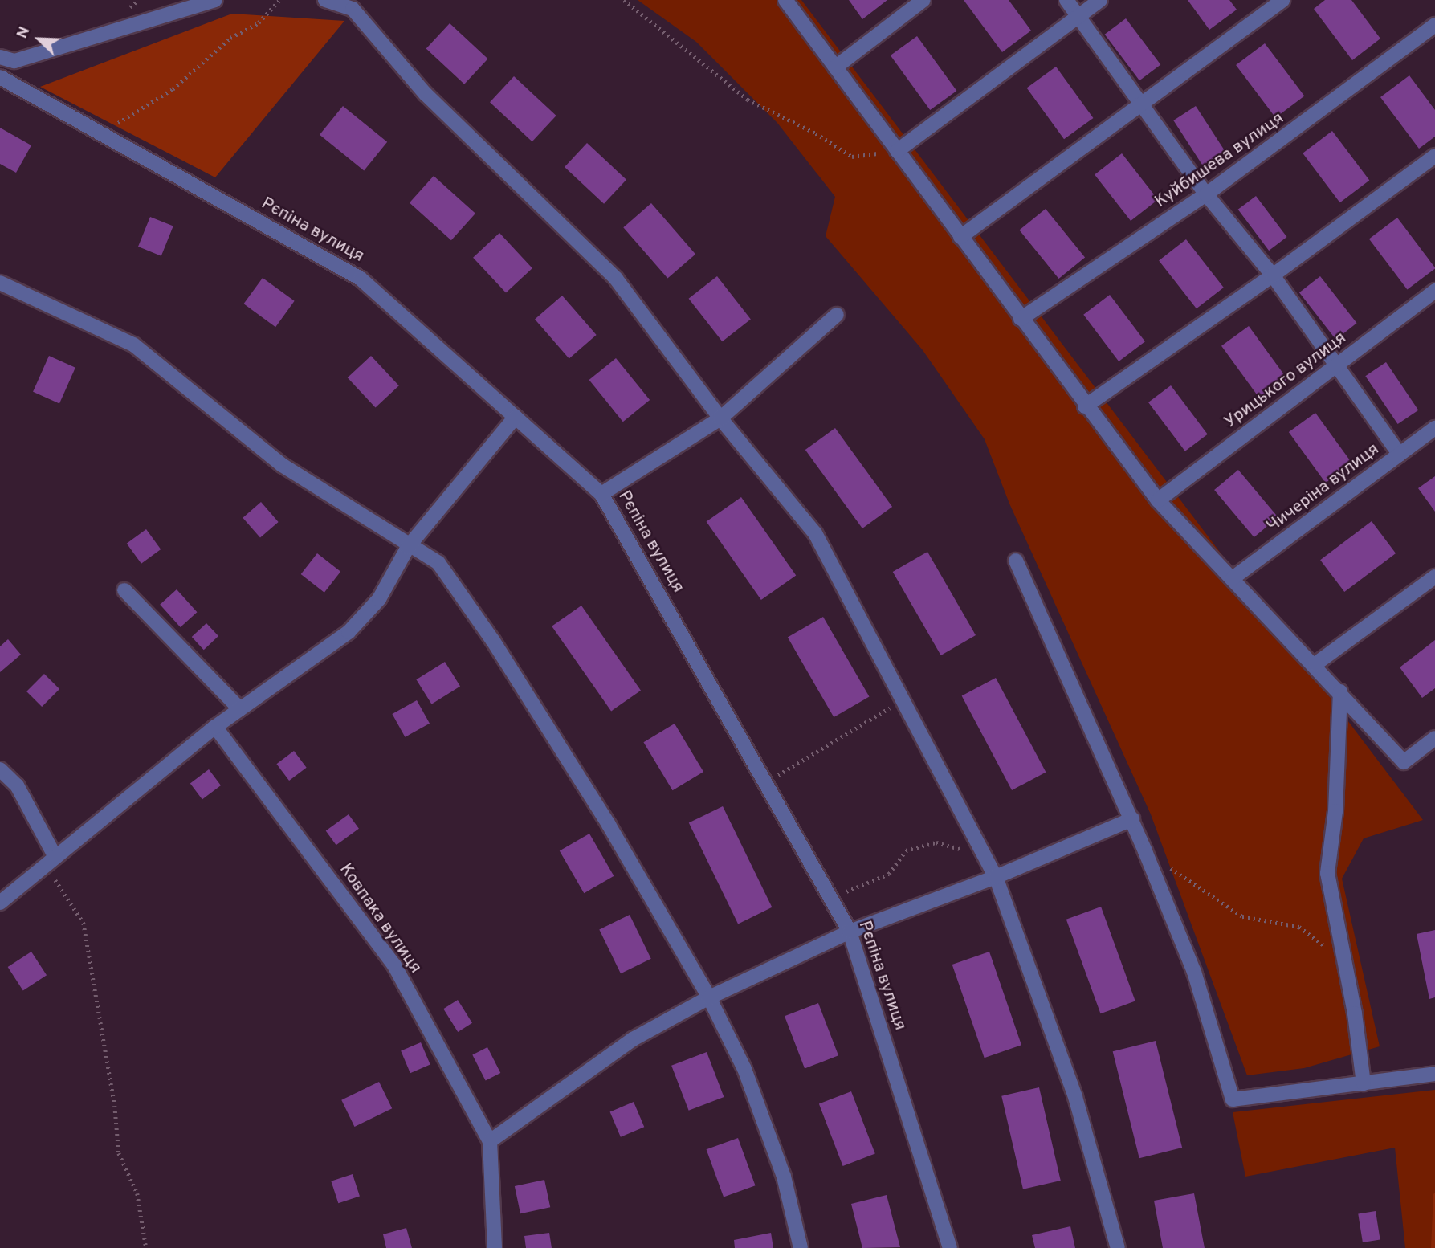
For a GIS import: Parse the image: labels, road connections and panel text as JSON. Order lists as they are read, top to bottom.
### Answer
{
  "streets": {
    "street": [
      "Куйбишева вулиця",
      "Рєпіна вулиця",
      "Урицького вулиця",
      "Чичеріна вулиця",
      "Ковпака вулиця"
    ]
  },
  "north": "top left"
}
